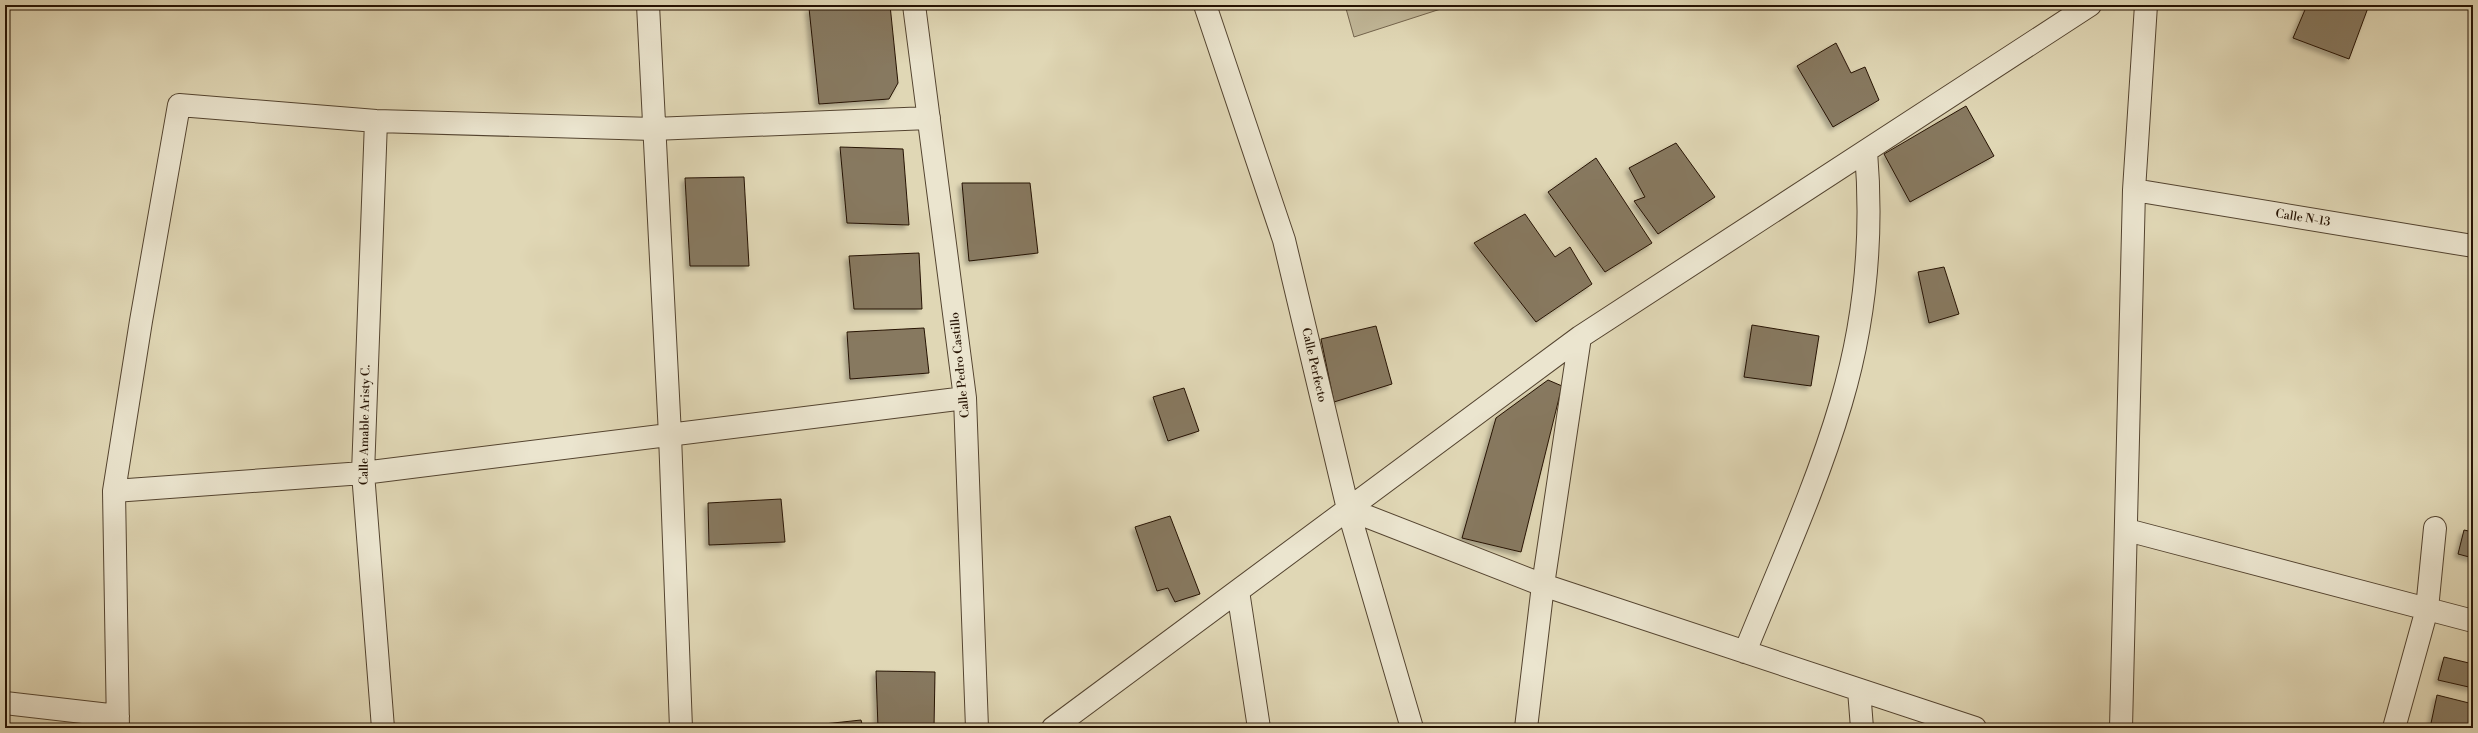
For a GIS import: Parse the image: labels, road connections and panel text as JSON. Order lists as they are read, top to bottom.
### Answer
{
  "streets": {
    "street": [
      "Calle N-13",
      "Calle Pedro Castillo",
      "Calle Perfecto",
      "Calle Amable Aristy C."
    ]
  }
}
